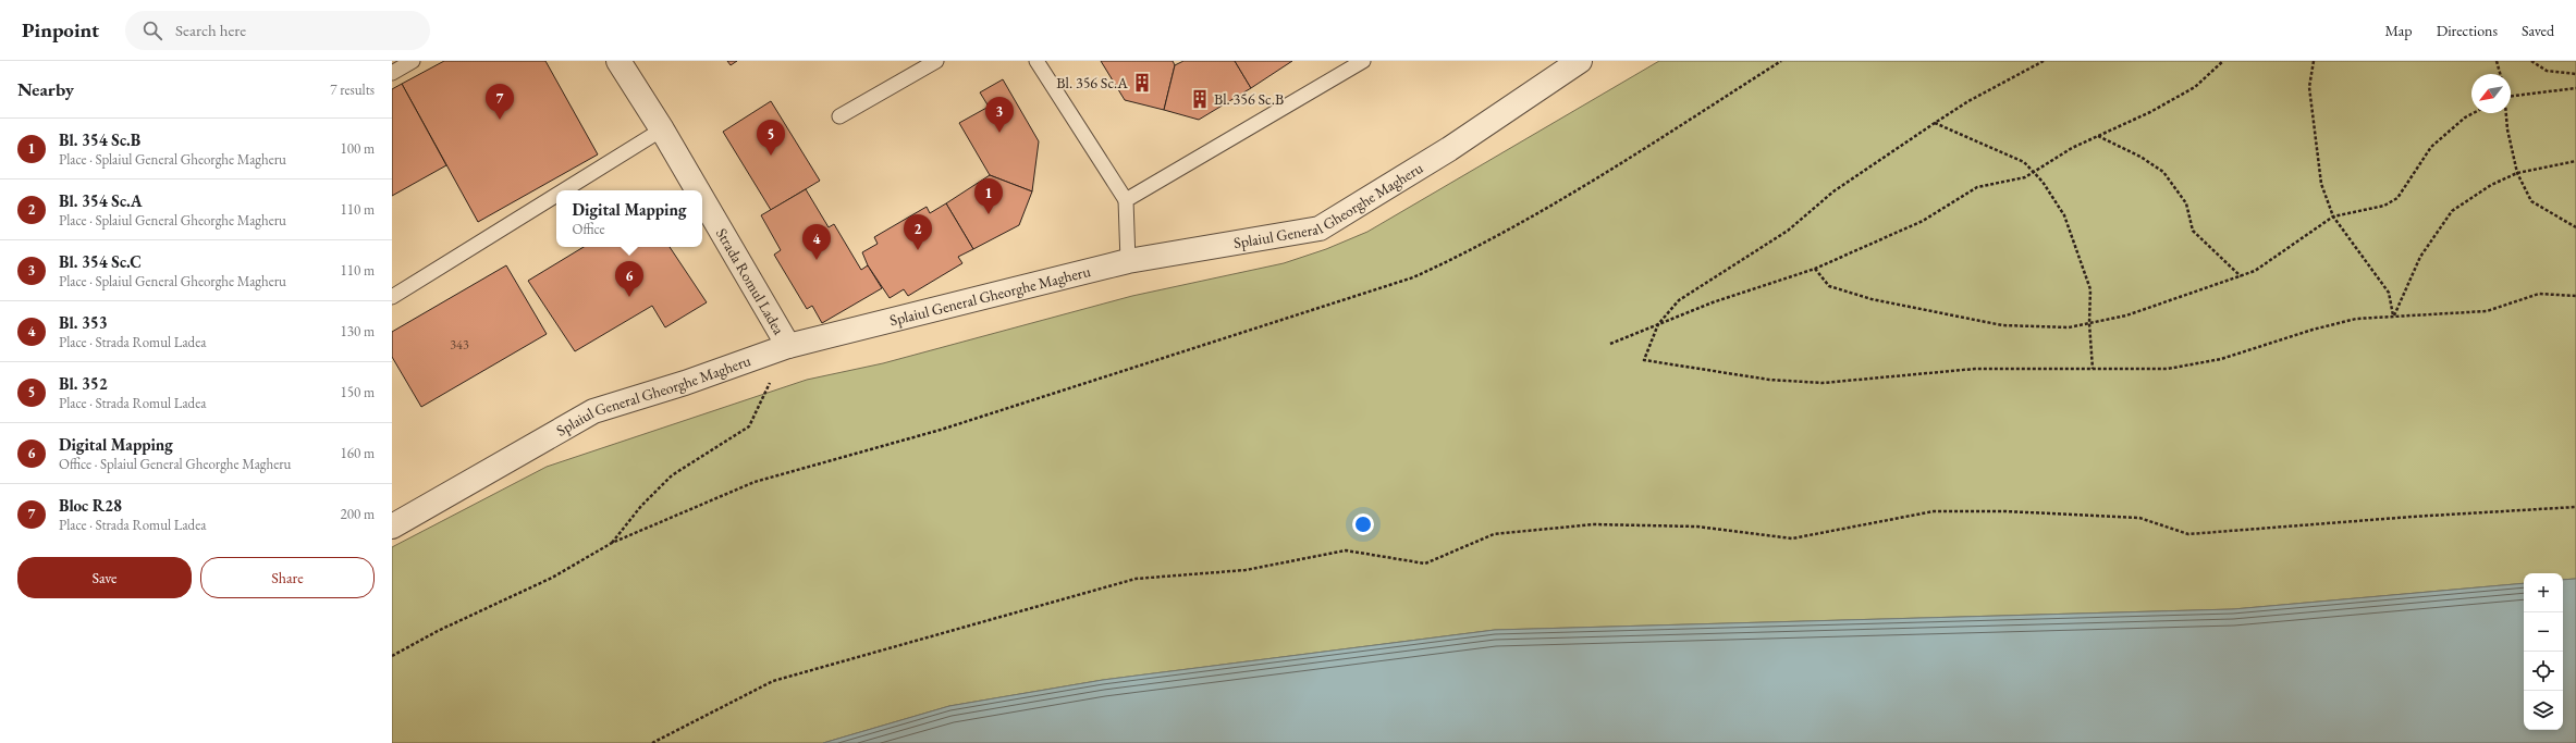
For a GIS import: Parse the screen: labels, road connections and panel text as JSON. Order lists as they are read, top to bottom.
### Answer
{
  "streets": {
    "street": ["Splaiul General Gheorghe Magheru", "Strada Romul Ladea"]
  },
  "crossings": [
    ["Splaiul General Gheorghe Magheru", "Strada Romul Ladea"]
  ],
  "places": {
    "building": ["Bl. 356 Sc.A", "Bl. 356 Sc.B"]
  },
  "house_numbers": ["343"],
  "north": "bottom left",
  "page": {
    "header": "Pinpoint",
    "search": "Search here",
    "nav": ["Map", "Directions", "Saved"],
    "heading": ["Nearby", "7 results"],
    "pins": [
      "7",
      "3",
      "5",
      "1",
      "2",
      "4",
      "6"
    ],
    "list": [
      {
        "mark": "1",
        "name": "Bl. 354 Sc.B",
        "note": "Place · Splaiul General Gheorghe Magheru",
        "value": "100 m"
      },
      {
        "mark": "2",
        "name": "Bl. 354 Sc.A",
        "note": "Place · Splaiul General Gheorghe Magheru",
        "value": "110 m"
      },
      {
        "mark": "3",
        "name": "Bl. 354 Sc.C",
        "note": "Place · Splaiul General Gheorghe Magheru",
        "value": "110 m"
      },
      {
        "mark": "4",
        "name": "Bl. 353",
        "note": "Place · Strada Romul Ladea",
        "value": "130 m"
      },
      {
        "mark": "5",
        "name": "Bl. 352",
        "note": "Place · Strada Romul Ladea",
        "value": "150 m"
      },
      {
        "mark": "6",
        "name": "Digital Mapping",
        "note": "Office · Splaiul General Gheorghe Magheru",
        "value": "160 m"
      },
      {
        "mark": "7",
        "name": "Bloc R28",
        "note": "Place · Strada Romul Ladea",
        "value": "200 m"
      }
    ],
    "popup": ["Digital Mapping", "Office"],
    "buttons": ["Save", "Share"],
    "map_buttons": ["+", "−"]
  }
}
